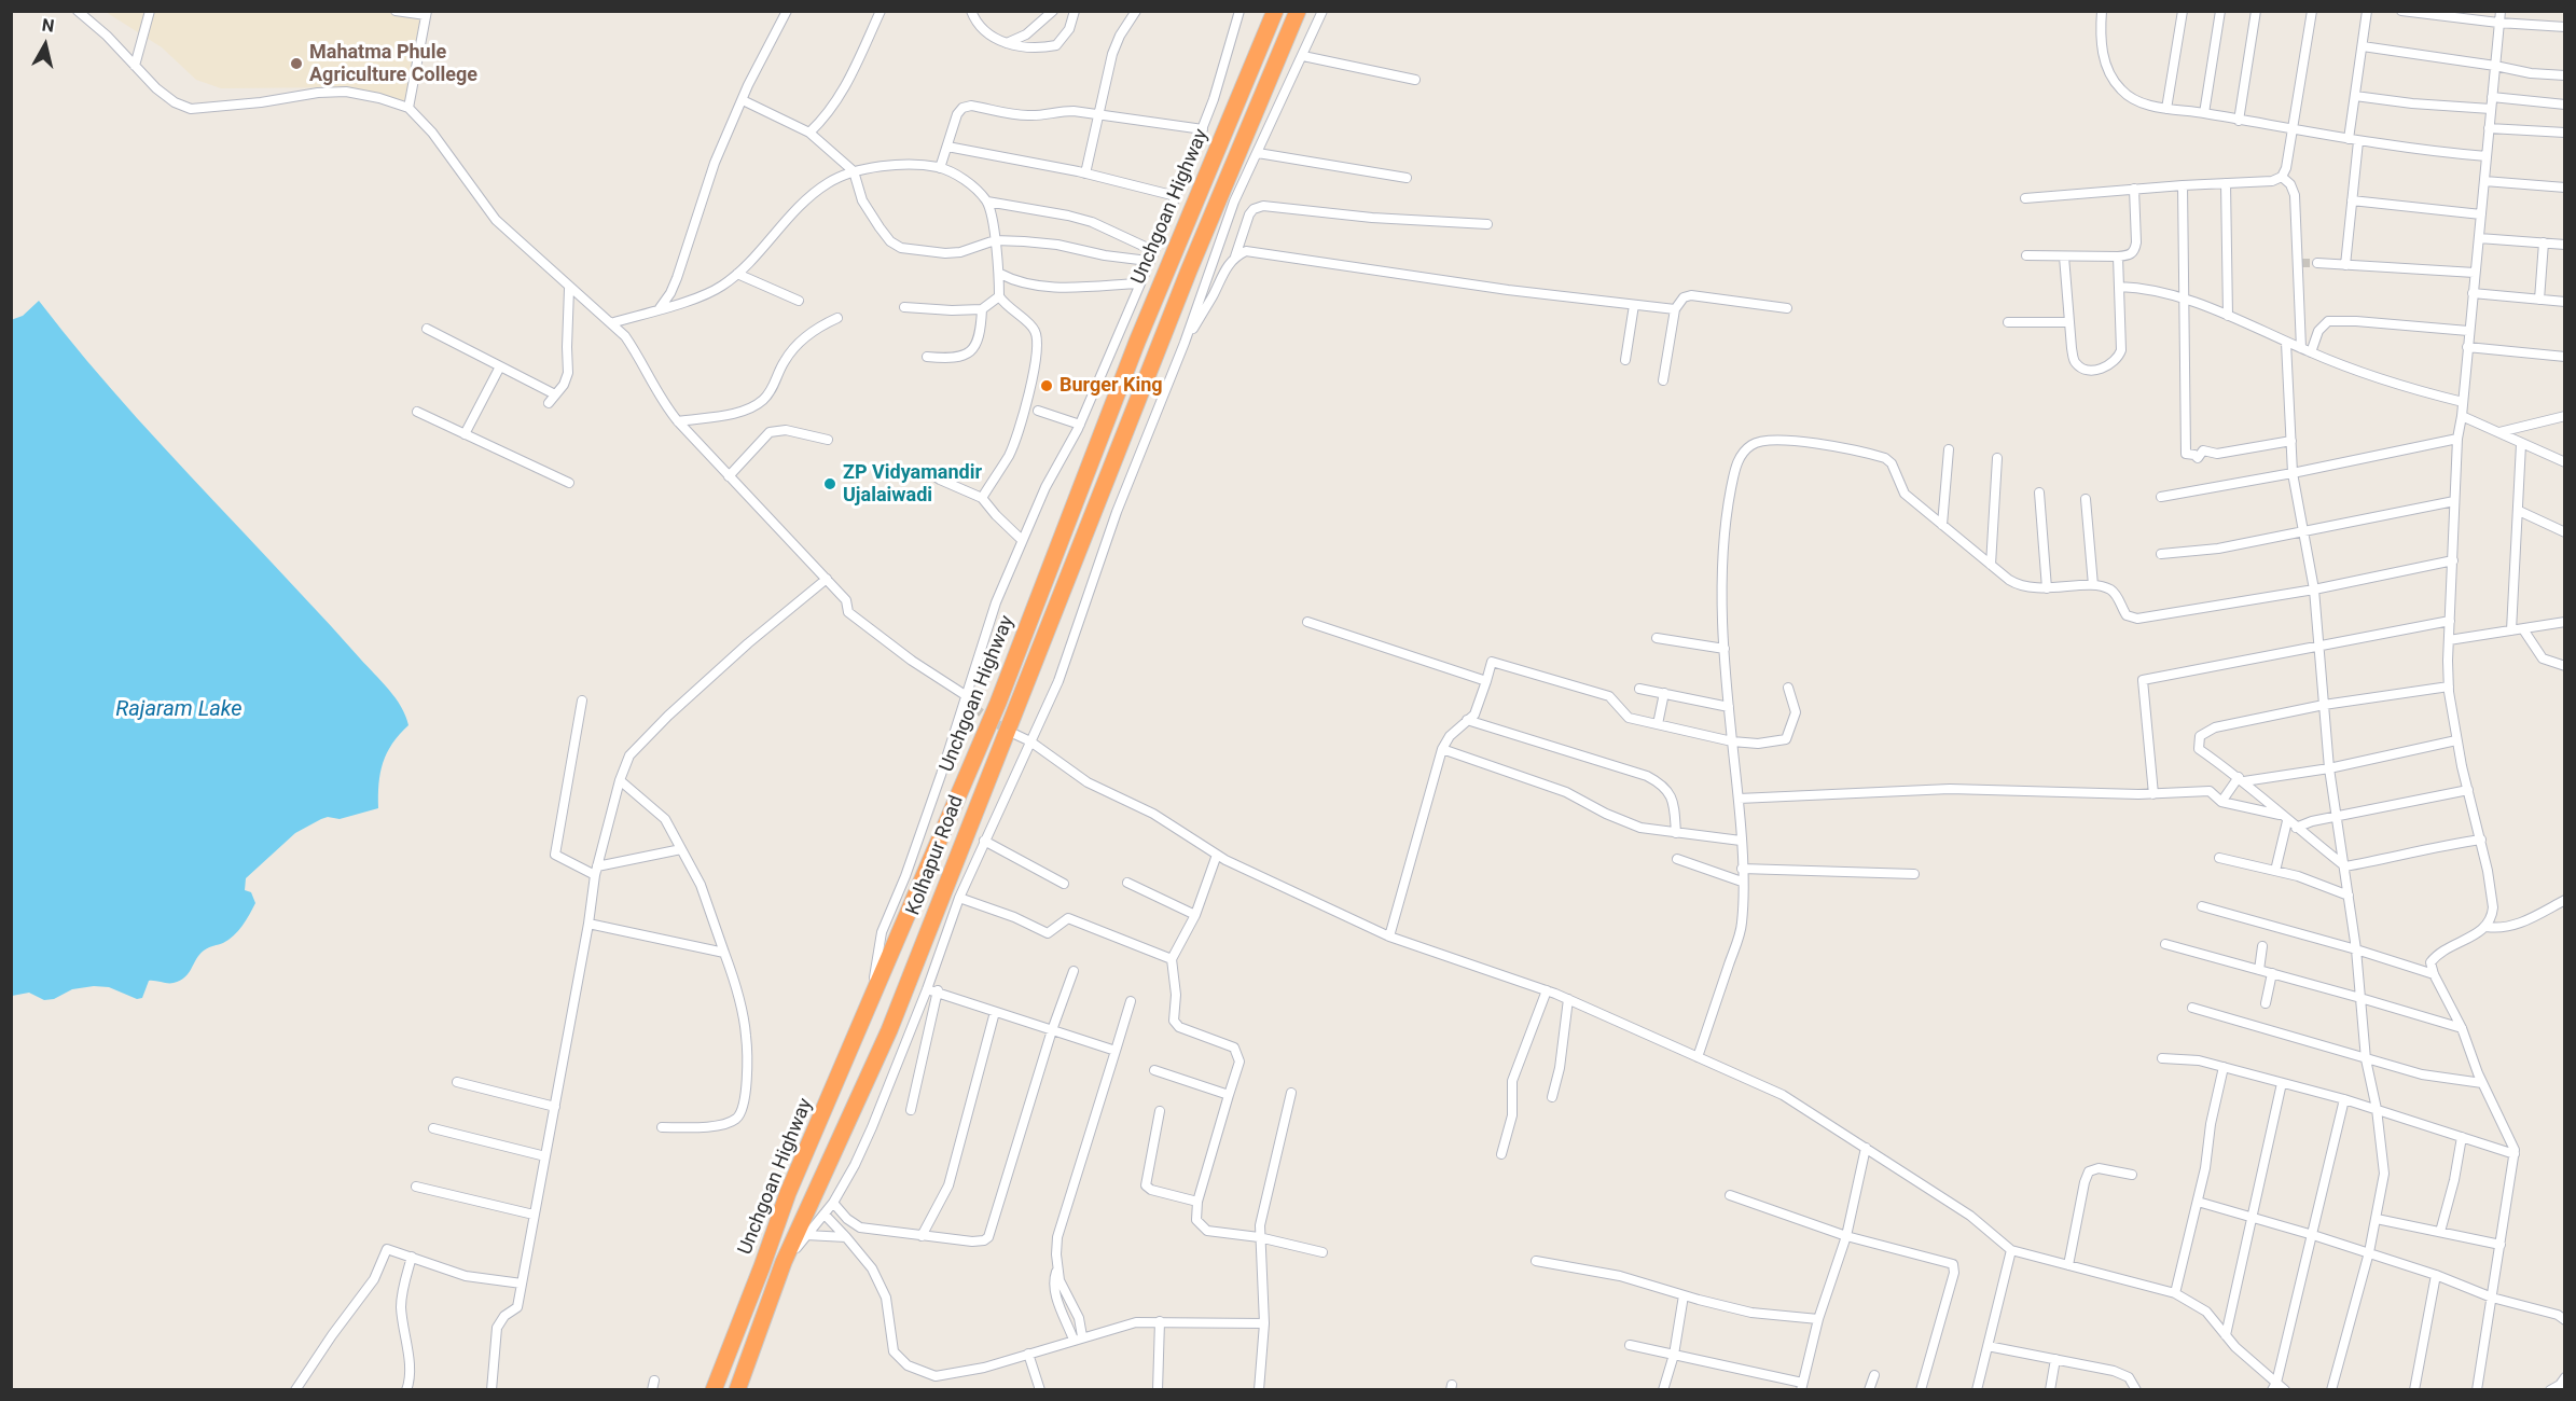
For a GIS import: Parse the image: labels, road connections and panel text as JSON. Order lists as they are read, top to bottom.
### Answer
{
  "streets": {
    "highway": ["Unchgoan Highway", "Kolhapur Road"]
  },
  "water": ["Rajaram Lake"],
  "places": ["Mahatma Phule Agriculture College", "Burger King", "ZP Vidyamandir Ujalaiwadi"],
  "north": "top"
}
